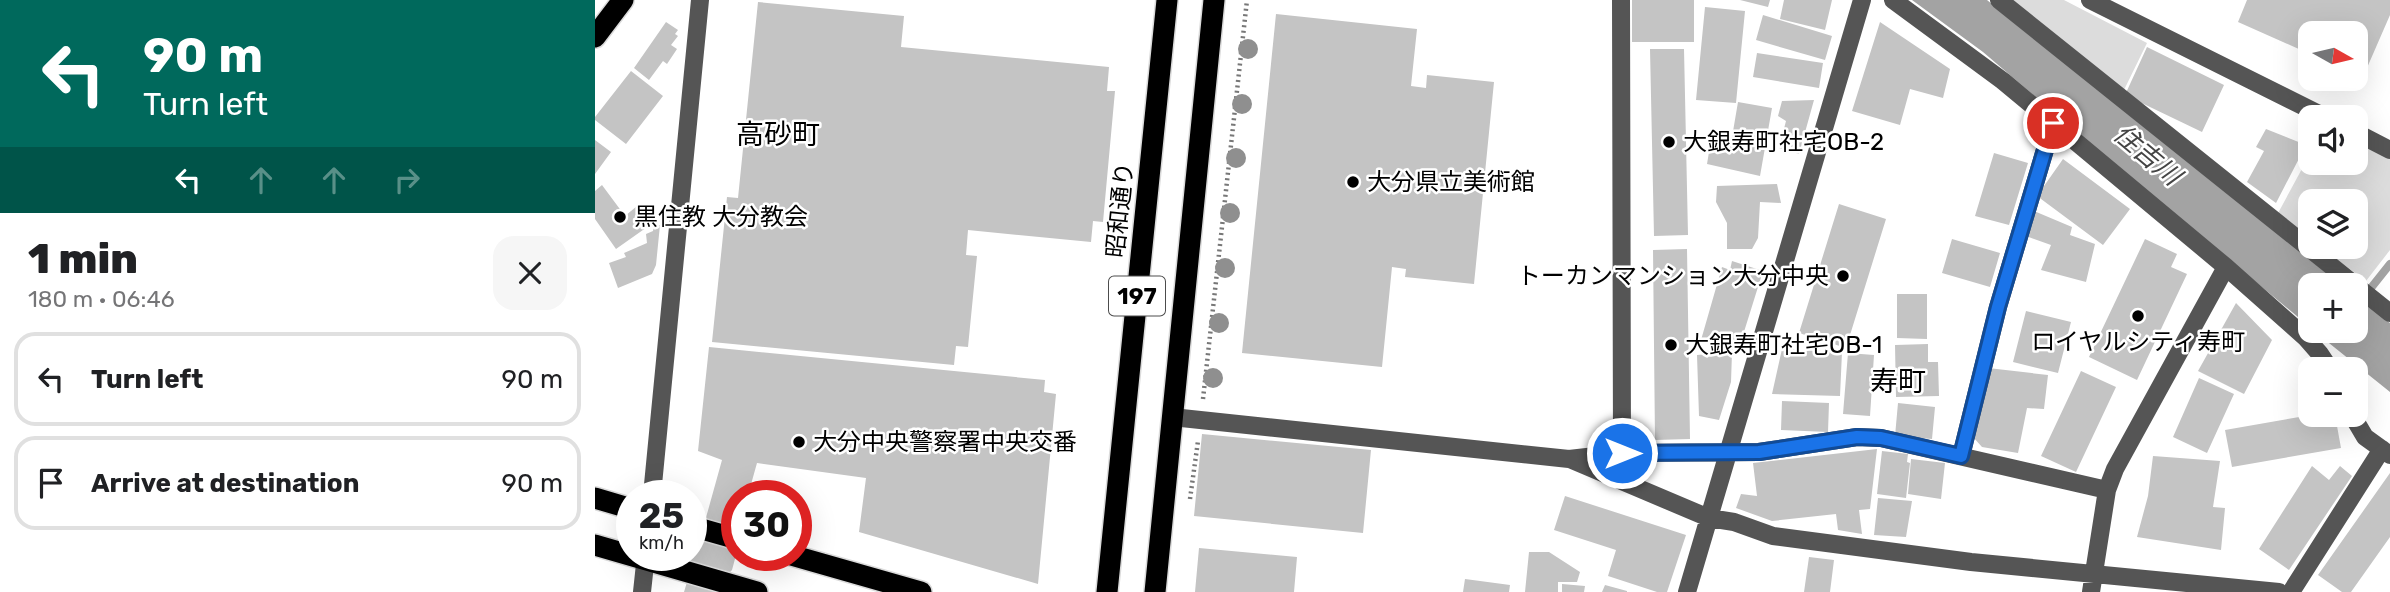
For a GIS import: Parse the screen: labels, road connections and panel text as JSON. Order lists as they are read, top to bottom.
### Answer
{
  "streets": {
    "highway": ["昭和通り", "197"]
  },
  "districts": ["高砂町", "寿町"],
  "water": ["住吉川"],
  "places": [
    "大銀寿町社宅OB-2",
    "大分県立美術館",
    "黒住教 大分教会",
    "トーカンマンション大分中央",
    "ロイヤルシティ寿町",
    "大銀寿町社宅OB-1",
    "大分中央警察署中央交番"
  ],
  "north": "right",
  "page": {
    "turn": ["90 m", "Turn left"],
    "map_buttons": ["+", "−"],
    "heading": ["1 min", "180 m · 06:46"],
    "list": [
      {
        "name": "Turn left",
        "value": "90 m"
      },
      {
        "name": "Arrive at destination",
        "value": "90 m"
      }
    ],
    "speed": "25 km/h",
    "limit": "30"
  }
}
